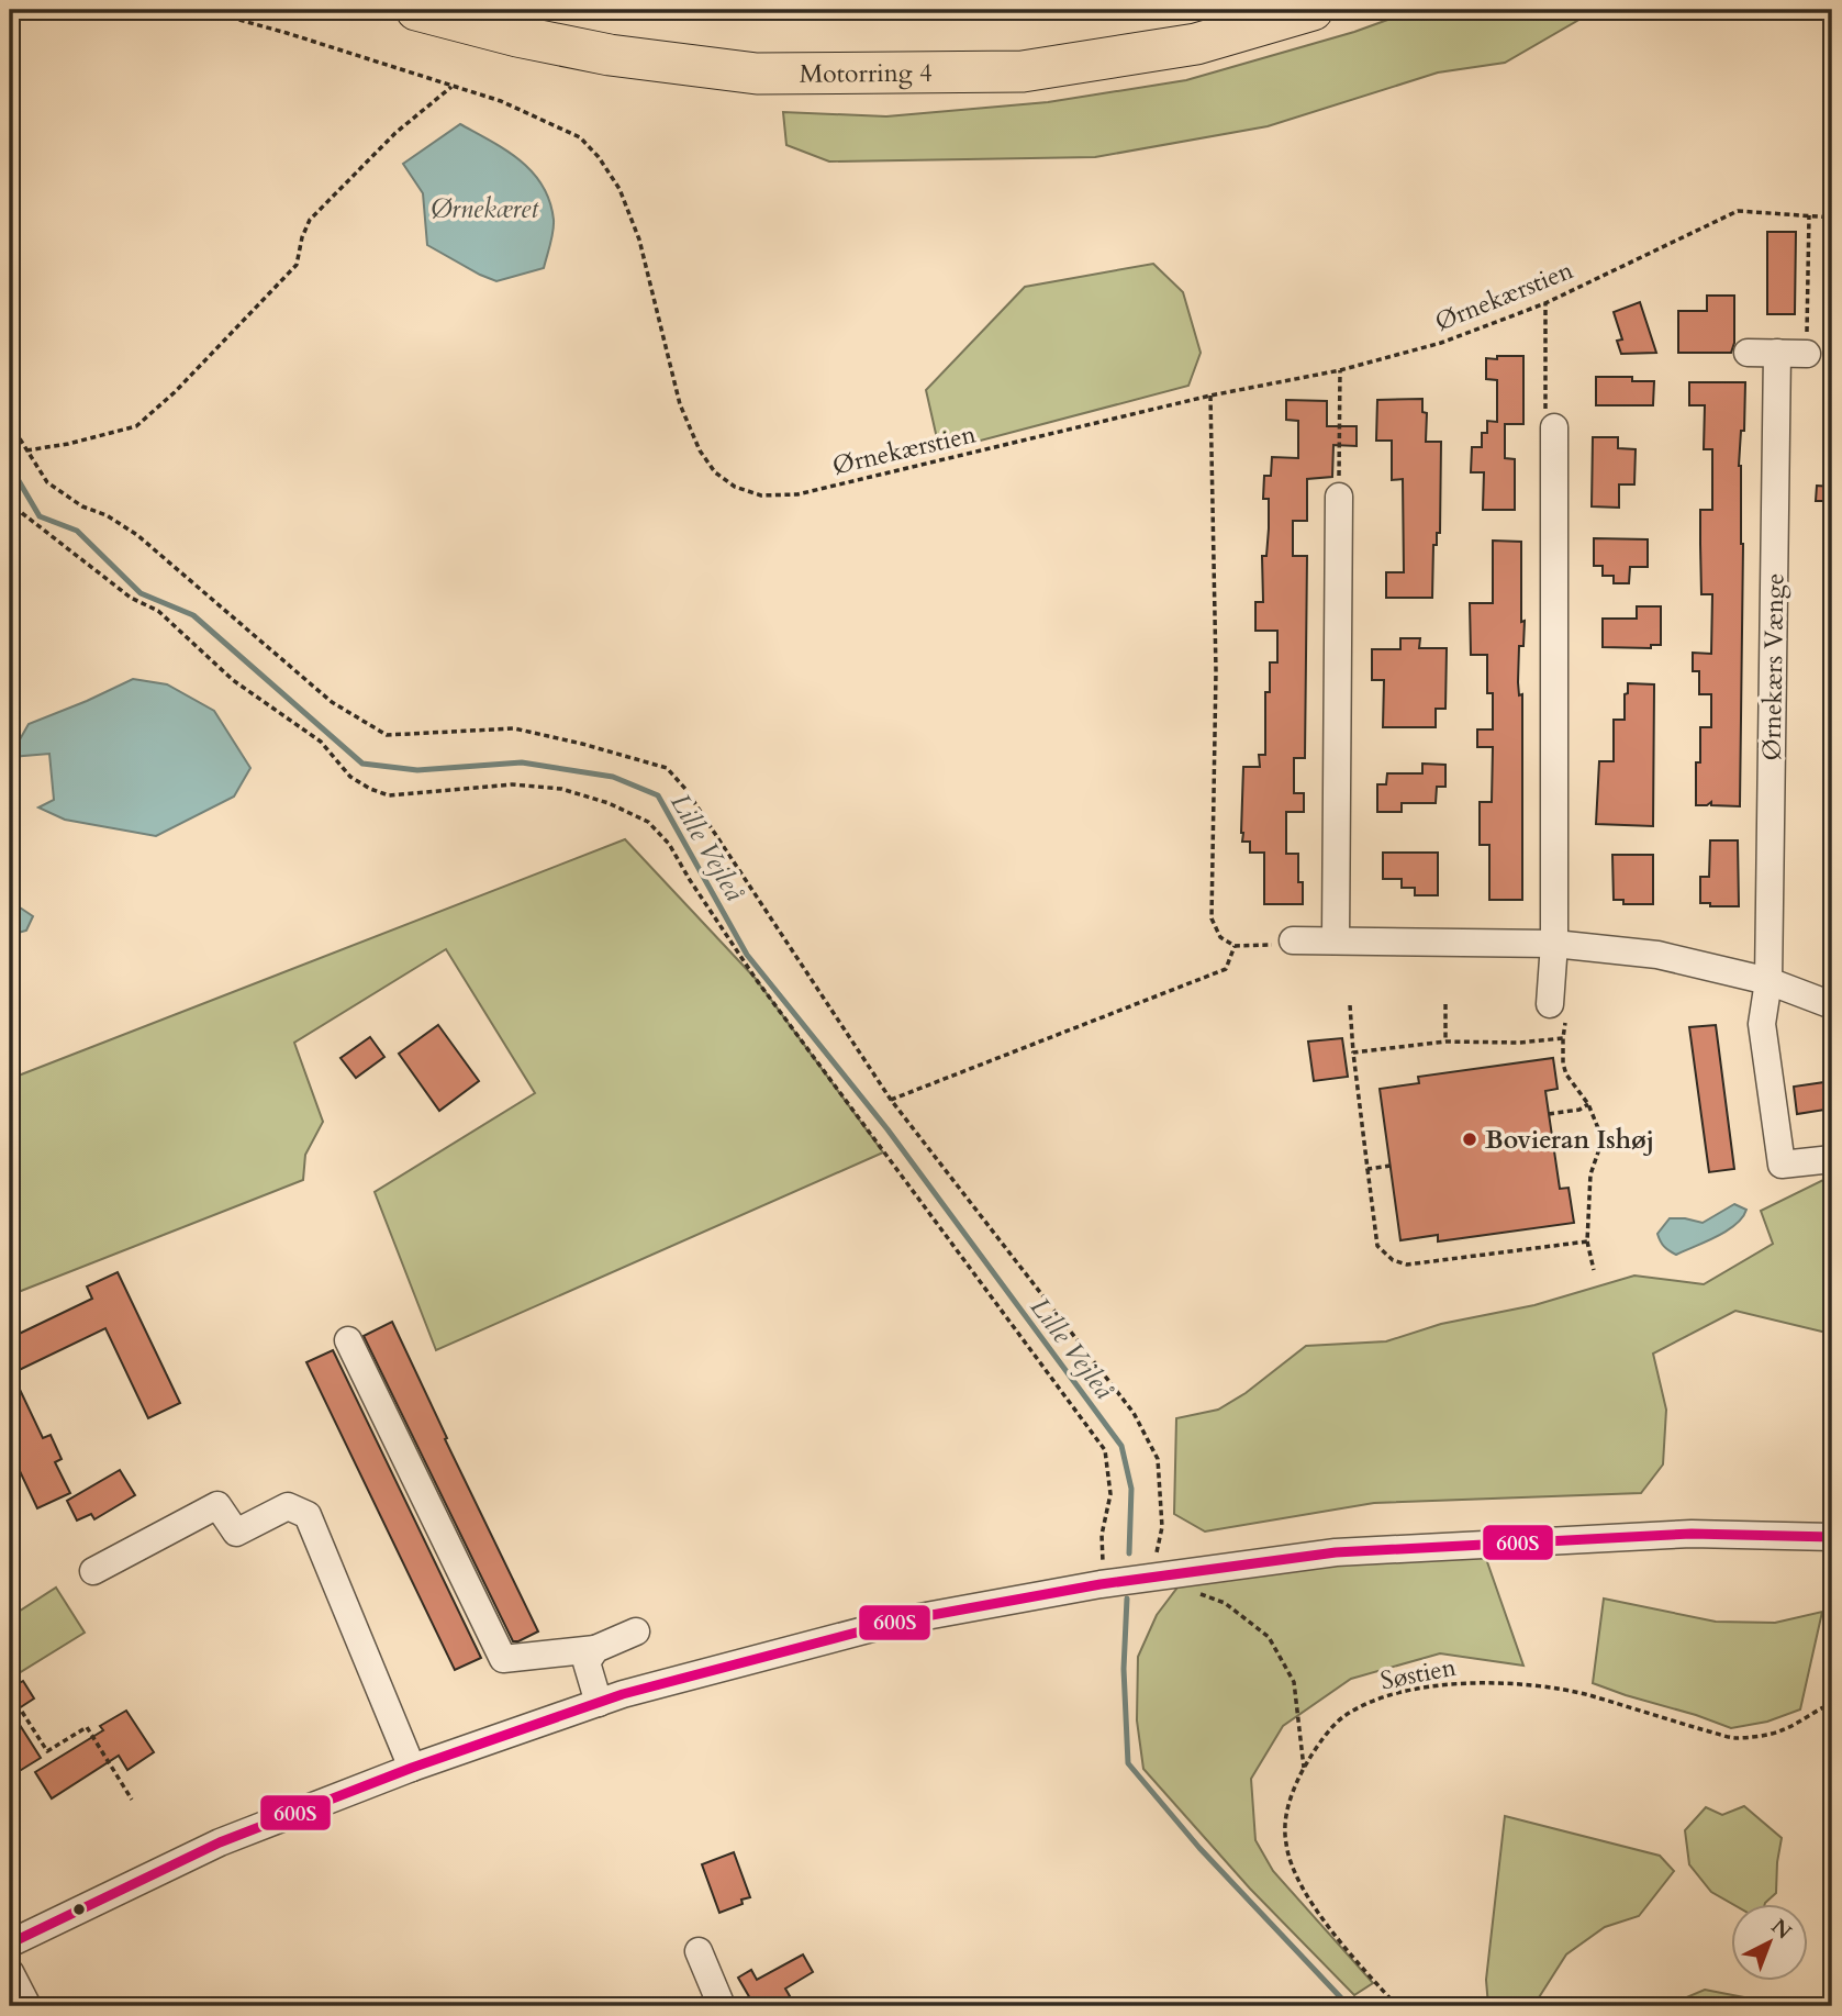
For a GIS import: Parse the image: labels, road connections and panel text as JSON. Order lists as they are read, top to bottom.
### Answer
{
  "streets": {
    "highway": ["Motorring 4"],
    "street": ["Ørnekærs Vænge"],
    "path": ["Ørnekærstien", "Søstien"]
  },
  "water": ["Ørnekæret", "Lille Vejleå"],
  "places": ["Bovieran Ishøj"],
  "lines": ["transit line 600S"],
  "north": "top right"
}
